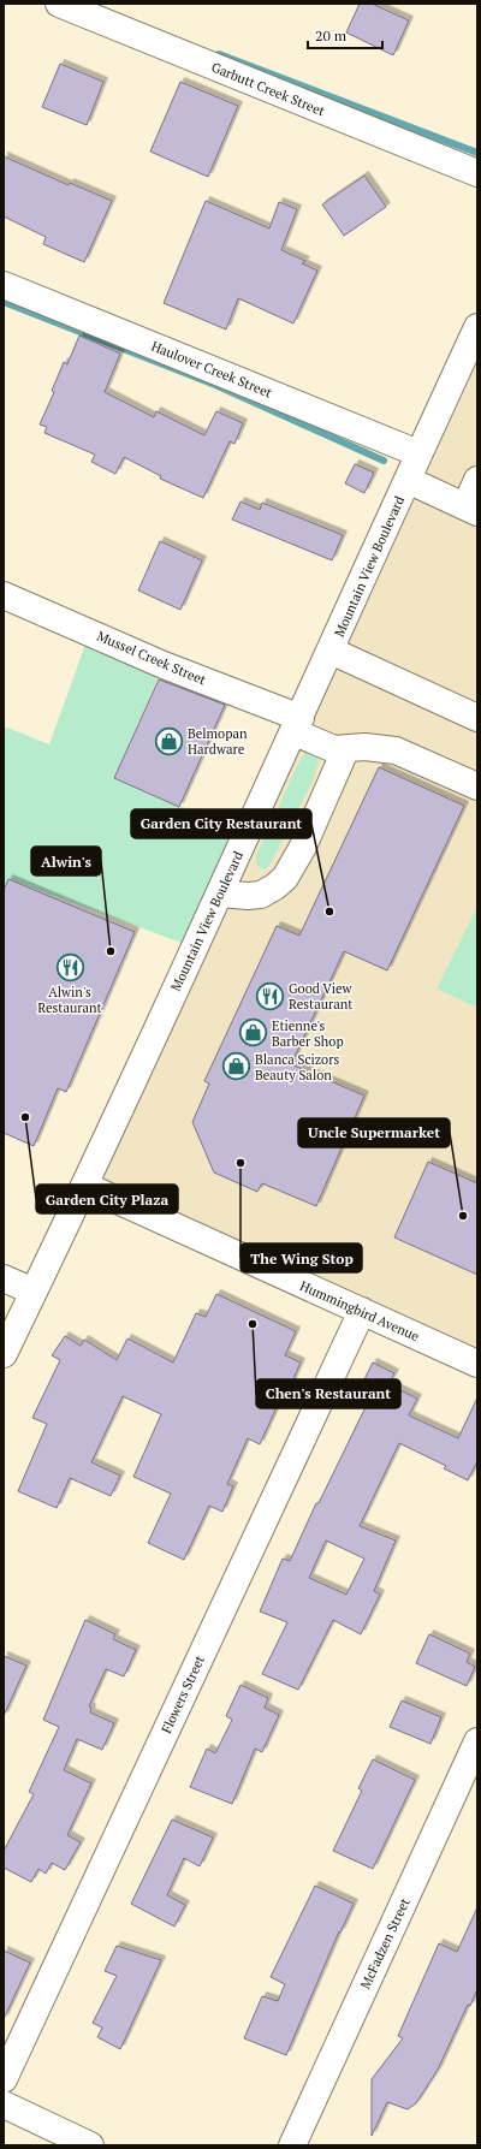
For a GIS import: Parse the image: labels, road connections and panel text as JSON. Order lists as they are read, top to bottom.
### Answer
{
  "streets": {
    "street": [
      "Garbutt Creek Street",
      "Haulover Creek Street",
      "Mountain View Boulevard",
      "Mussel Creek Street",
      "Hummingbird Avenue",
      "Flowers Street",
      "McFadzen Street"
    ]
  },
  "crossings": [
    ["Haulover Creek Street", "Mountain View Boulevard"],
    ["Mountain View Boulevard", "Mussel Creek Street"],
    ["Mountain View Boulevard", "Hummingbird Avenue"],
    ["Hummingbird Avenue", "Flowers Street"]
  ],
  "places": {
    "shop": ["Belmopan Hardware", "Etienne's Barber Shop", "Blanca Scizors Beauty Salon"],
    "other": [
      "Garden City Restaurant",
      "Alwin's",
      "Garden City Plaza",
      "The Wing Stop",
      "Uncle Supermarket",
      "Chen's Restaurant"
    ],
    "restaurant": ["Alwin's Restaurant", "Good View Restaurant"]
  },
  "scale_bar": "20 m"
}
